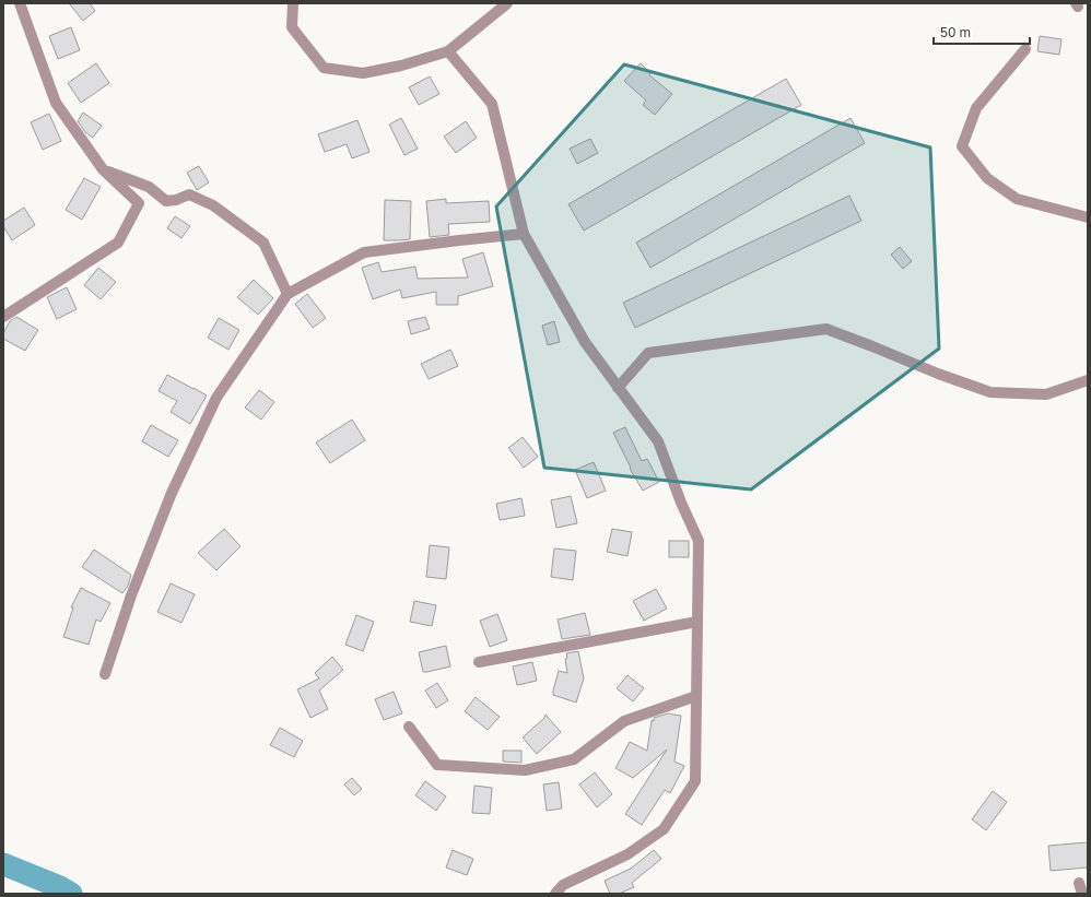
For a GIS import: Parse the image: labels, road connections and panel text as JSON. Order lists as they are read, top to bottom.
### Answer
{
  "scale_bar": "50 m"
}
